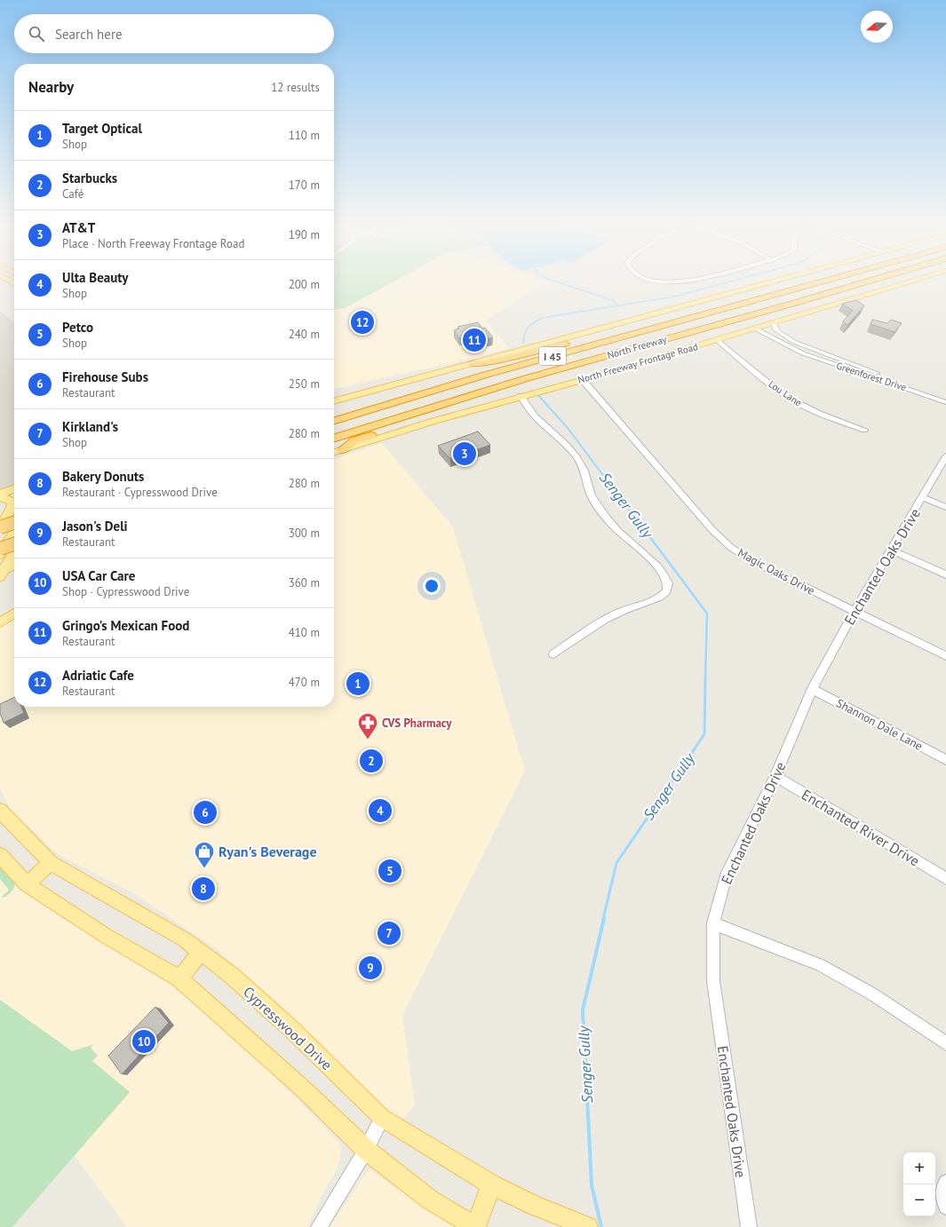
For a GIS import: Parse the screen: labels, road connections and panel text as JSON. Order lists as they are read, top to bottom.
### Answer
{
  "streets": {
    "highway": ["North Freeway", "I 45"],
    "main road": ["North Freeway Frontage Road", "Cypresswood Drive"],
    "street": [
      "Greenforest Drive",
      "Lou Lane",
      "Enchanted Oaks Drive",
      "Magic Oaks Drive",
      "Shannon Dale Lane",
      "Enchanted River Drive"
    ]
  },
  "crossings": [
    ["North Freeway Frontage Road", "Greenforest Drive"],
    ["North Freeway Frontage Road", "Lou Lane"],
    ["North Freeway Frontage Road", "Magic Oaks Drive"],
    ["Enchanted Oaks Drive", "Magic Oaks Drive"],
    ["Enchanted Oaks Drive", "Shannon Dale Lane"],
    ["Enchanted Oaks Drive", "Enchanted River Drive"]
  ],
  "water": ["Senger Gully"],
  "places": {
    "pharmacy": ["CVS Pharmacy"],
    "shop": ["Ryan's Beverage"]
  },
  "north": "left",
  "page": {
    "search": "Search here",
    "heading": ["Nearby", "12 results"],
    "list": [
      {
        "mark": "1",
        "name": "Target Optical",
        "note": "Shop",
        "value": "110 m"
      },
      {
        "mark": "2",
        "name": "Starbucks",
        "note": "Café",
        "value": "170 m"
      },
      {
        "mark": "3",
        "name": "AT&T",
        "note": "Place · North Freeway Frontage Road",
        "value": "190 m"
      },
      {
        "mark": "4",
        "name": "Ulta Beauty",
        "note": "Shop",
        "value": "200 m"
      },
      {
        "mark": "5",
        "name": "Petco",
        "note": "Shop",
        "value": "240 m"
      },
      {
        "mark": "6",
        "name": "Firehouse Subs",
        "note": "Restaurant",
        "value": "250 m"
      },
      {
        "mark": "7",
        "name": "Kirkland's",
        "note": "Shop",
        "value": "280 m"
      },
      {
        "mark": "8",
        "name": "Bakery Donuts",
        "note": "Restaurant · Cypresswood Drive",
        "value": "280 m"
      },
      {
        "mark": "9",
        "name": "Jason's Deli",
        "note": "Restaurant",
        "value": "300 m"
      },
      {
        "mark": "10",
        "name": "USA Car Care",
        "note": "Shop · Cypresswood Drive",
        "value": "360 m"
      },
      {
        "mark": "11",
        "name": "Gringo's Mexican Food",
        "note": "Restaurant",
        "value": "410 m"
      },
      {
        "mark": "12",
        "name": "Adriatic Cafe",
        "note": "Restaurant",
        "value": "470 m"
      }
    ],
    "pins": [
      "12",
      "11",
      "3",
      "1",
      "2",
      "4",
      "6",
      "5",
      "8",
      "7",
      "9",
      "10"
    ],
    "map_buttons": ["+", "−"]
  }
}
